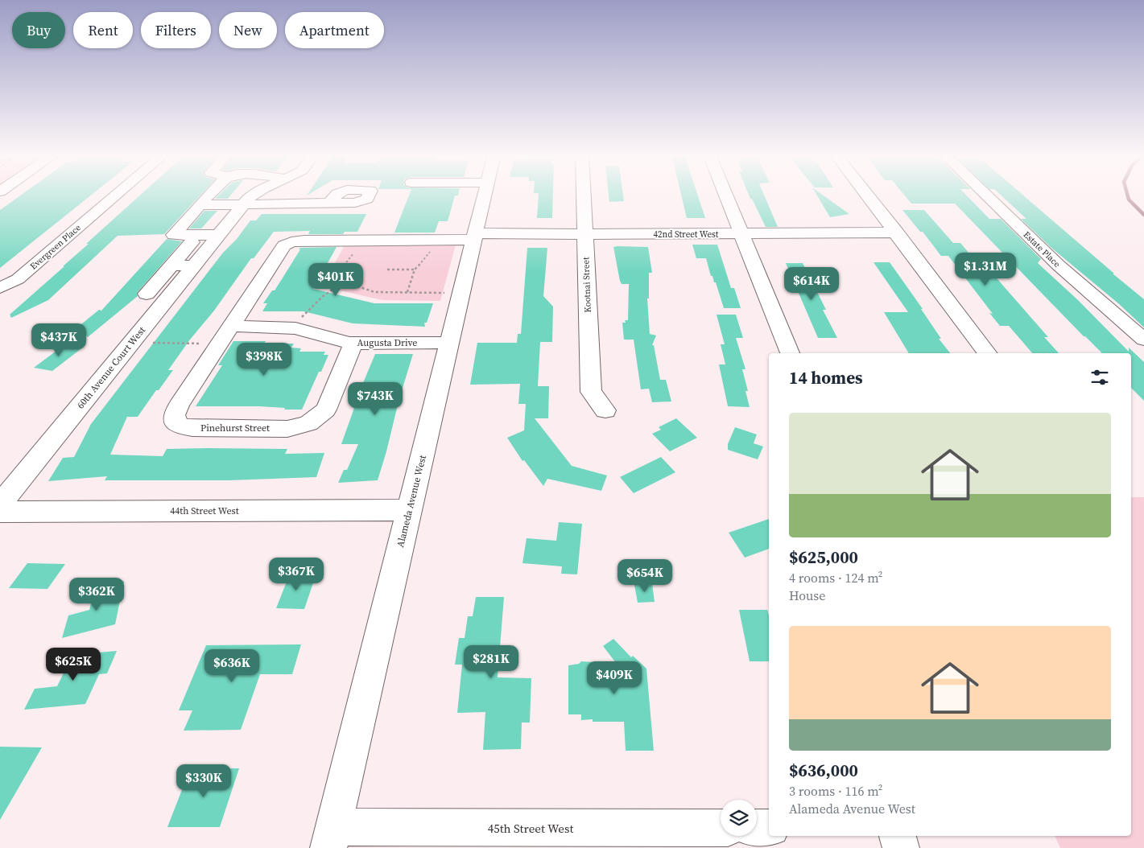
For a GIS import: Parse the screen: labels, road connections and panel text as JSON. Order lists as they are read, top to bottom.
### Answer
{
  "streets": {
    "street": [
      "42nd Street West",
      "Evergreen Place",
      "Estate Place",
      "Kootnai Street",
      "Augusta Drive",
      "60th Avenue Court West",
      "Pinehurst Street",
      "Alameda Avenue West",
      "44th Street West",
      "45th Street West"
    ]
  },
  "crossings": [
    ["42nd Street West", "Kootnai Street"],
    ["42nd Street West", "Augusta Drive"],
    ["42nd Street West", "Pinehurst Street"],
    ["42nd Street West", "Alameda Avenue West"],
    ["Augusta Drive", "Pinehurst Street"],
    ["Augusta Drive", "Alameda Avenue West"],
    ["Alameda Avenue West", "44th Street West"],
    ["Alameda Avenue West", "45th Street West"]
  ],
  "page": {
    "chip": [
      "Buy",
      "Rent",
      "Filters",
      "New",
      "Apartment"
    ],
    "price": [
      "$1.31M",
      "$401K",
      "$614K",
      "$437K",
      "$398K",
      "$743K",
      "$367K",
      "$654K",
      "$362K",
      "$281K",
      "$625K",
      "$636K",
      "$409K",
      "$330K"
    ],
    "heading": "14 homes",
    "list": [
      {
        "name": "$625,000",
        "note": "4 rooms · 124 m² · House"
      },
      {
        "name": "$636,000",
        "note": "3 rooms · 116 m² · Alameda Avenue West"
      }
    ]
  }
}
